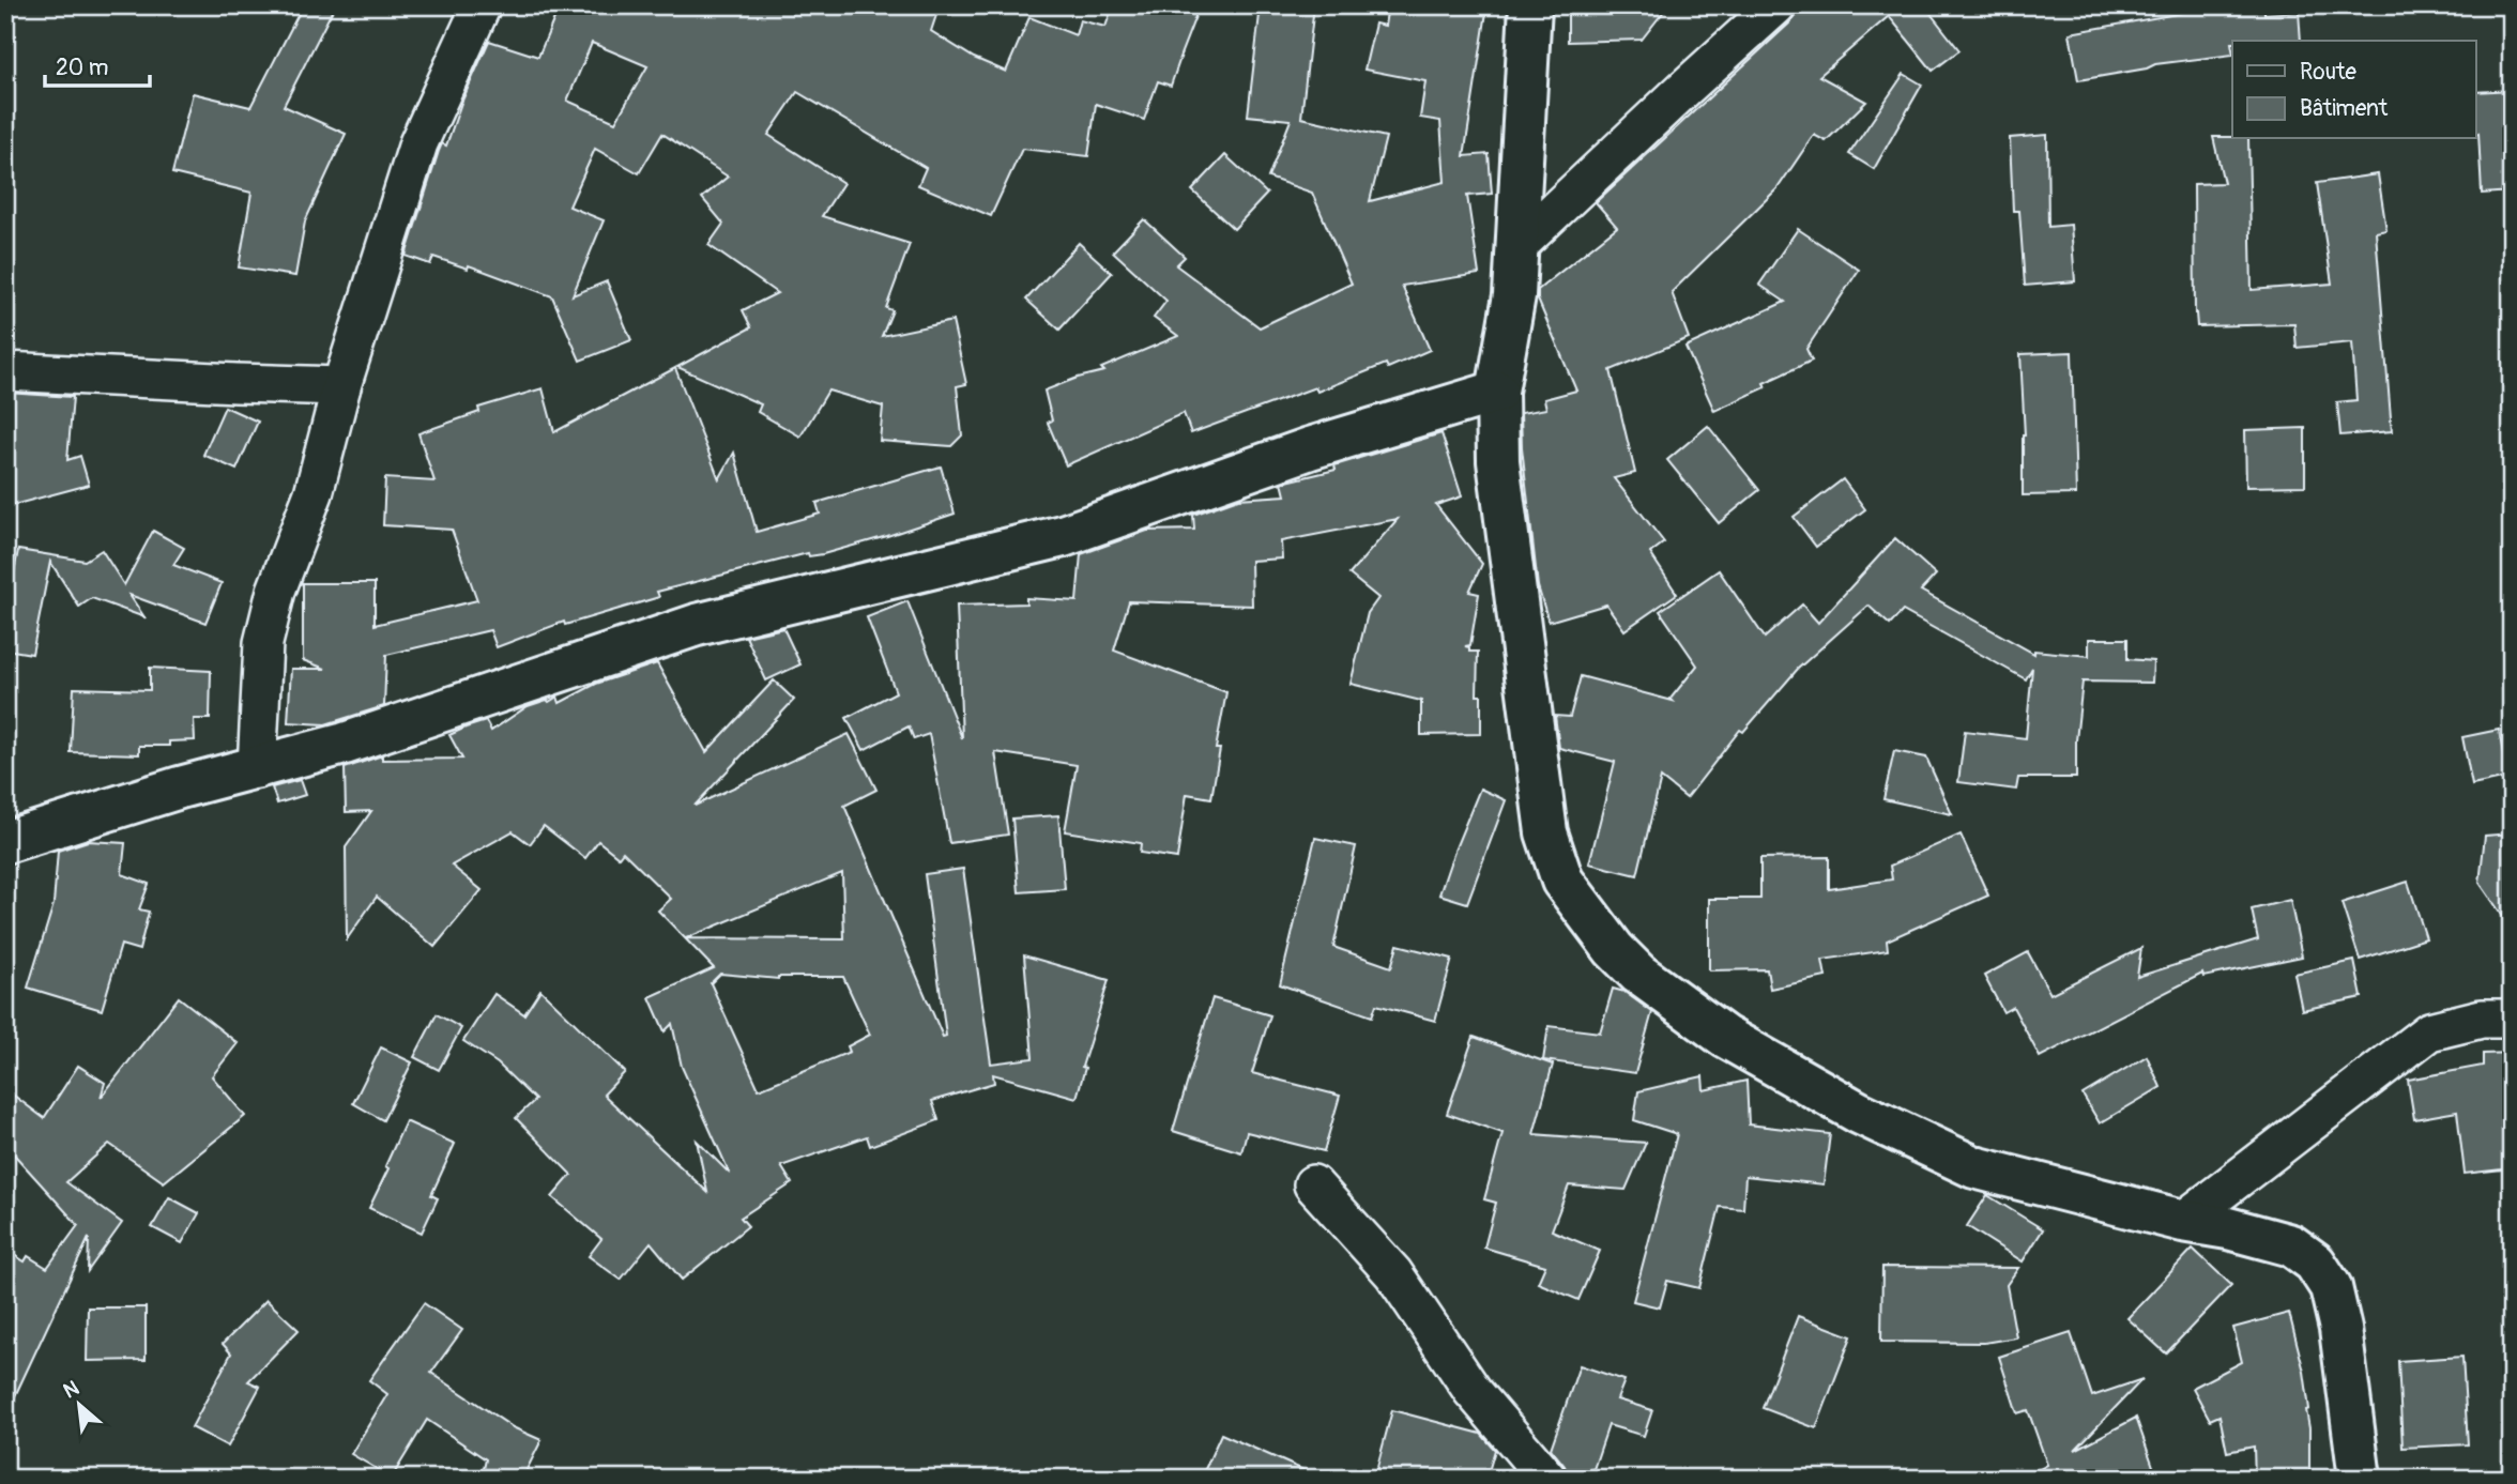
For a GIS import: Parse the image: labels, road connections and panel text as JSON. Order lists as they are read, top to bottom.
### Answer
{
  "legend": ["Route", "Bâtiment"],
  "scale_bar": "20 m",
  "north": "top left"
}
